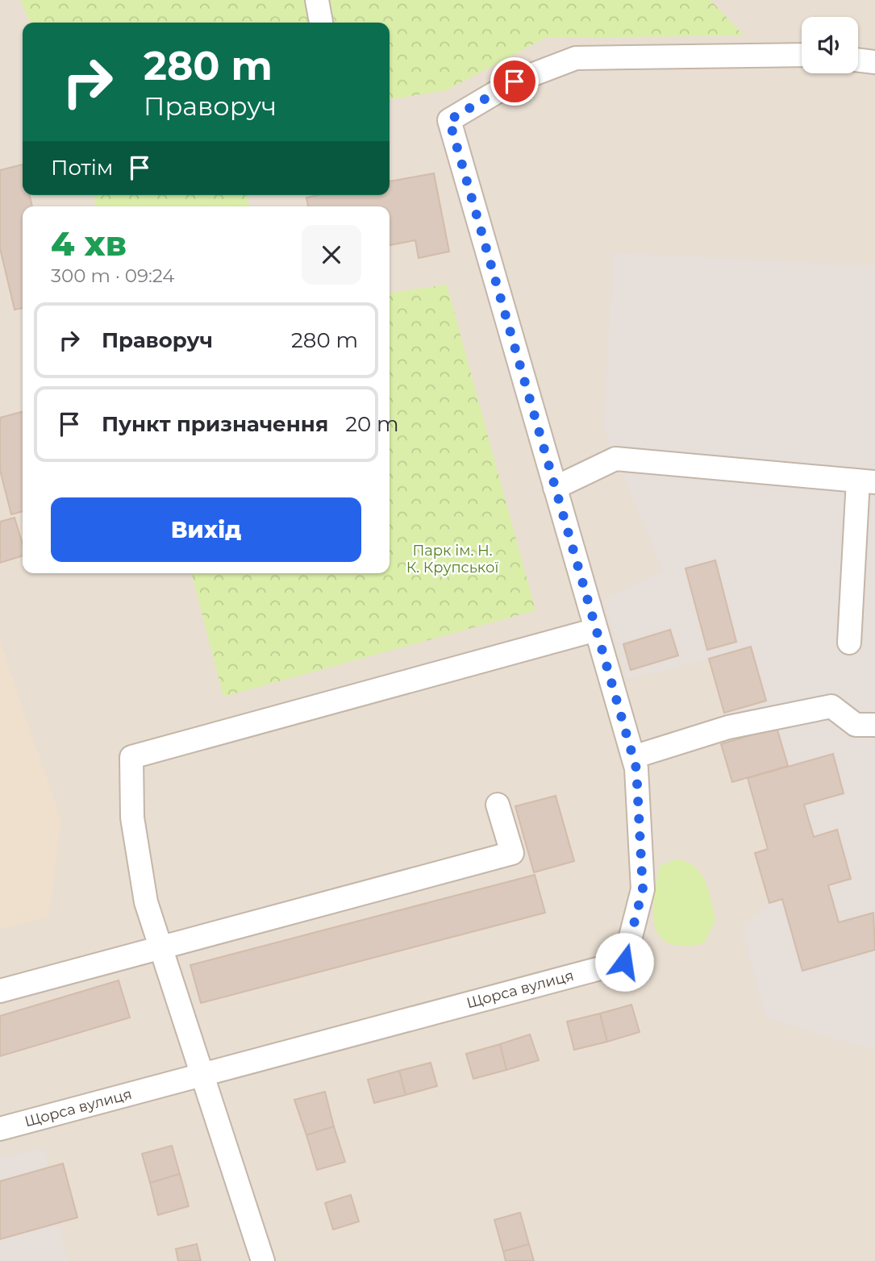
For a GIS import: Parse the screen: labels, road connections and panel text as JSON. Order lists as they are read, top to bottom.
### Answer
{
  "streets": {
    "street": ["Щорса вулиця"]
  },
  "parks": ["Парк ім. Н. К. Крупської"],
  "page": {
    "turn": ["280 m", "Праворуч"],
    "then": "Потім",
    "heading": ["4 хв", "300 m · 09:24"],
    "list": [
      {
        "name": "Праворуч",
        "value": "280 m"
      },
      {
        "name": "Пункт призначення",
        "value": "20 m"
      }
    ],
    "buttons": "Вихід"
  }
}
